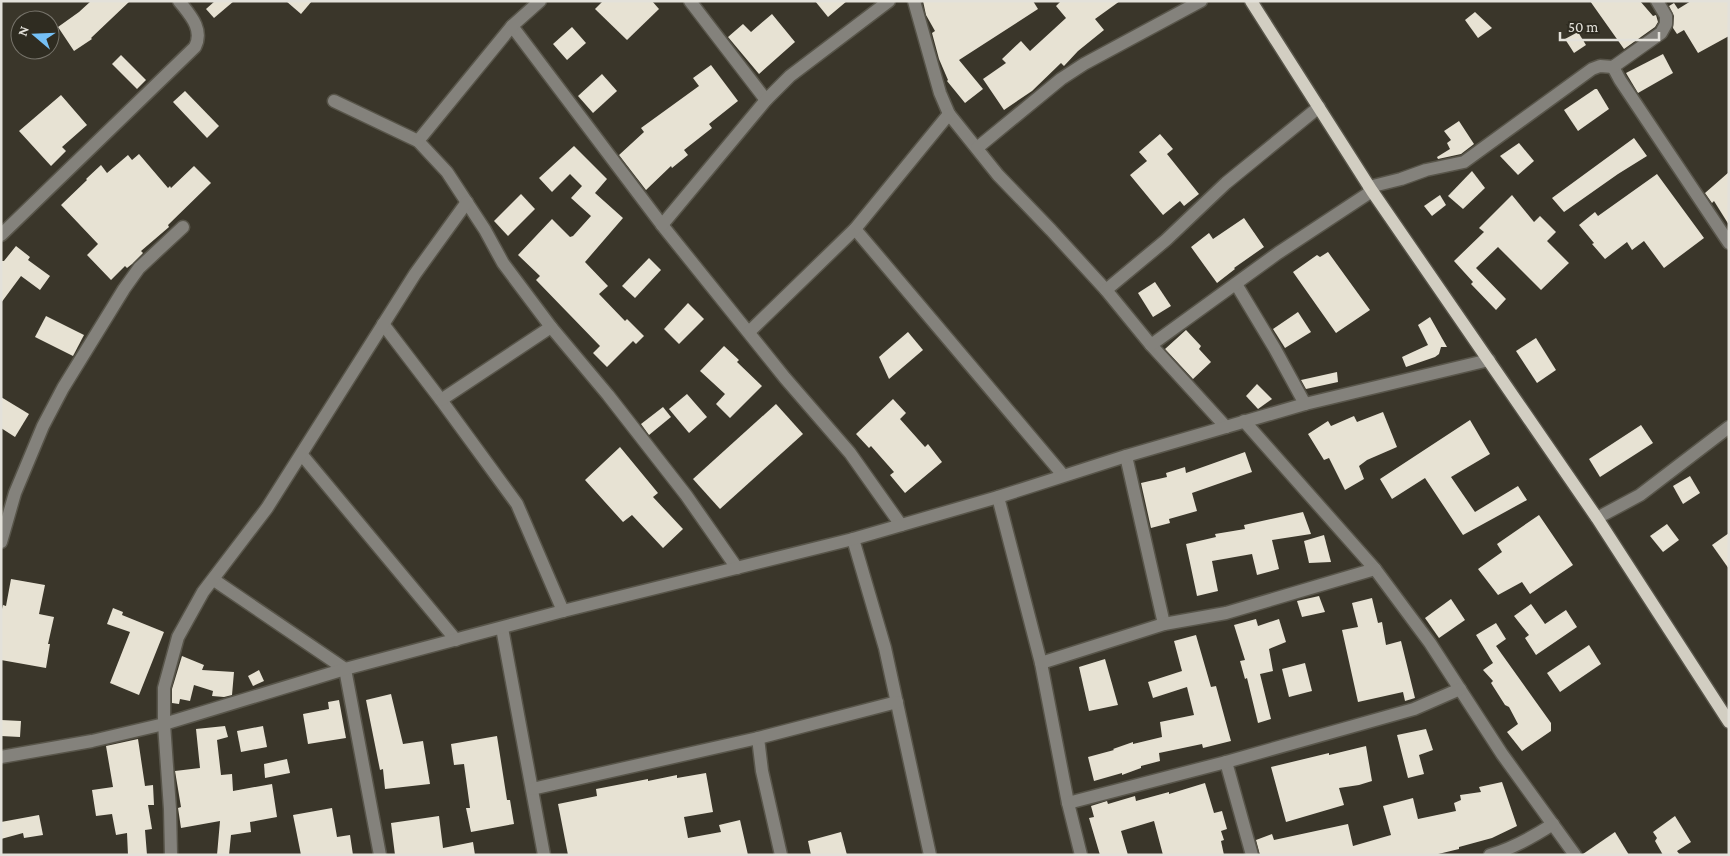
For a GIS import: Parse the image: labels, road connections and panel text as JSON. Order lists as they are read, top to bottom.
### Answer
{
  "scale_bar": "50 m",
  "north": "left"
}
